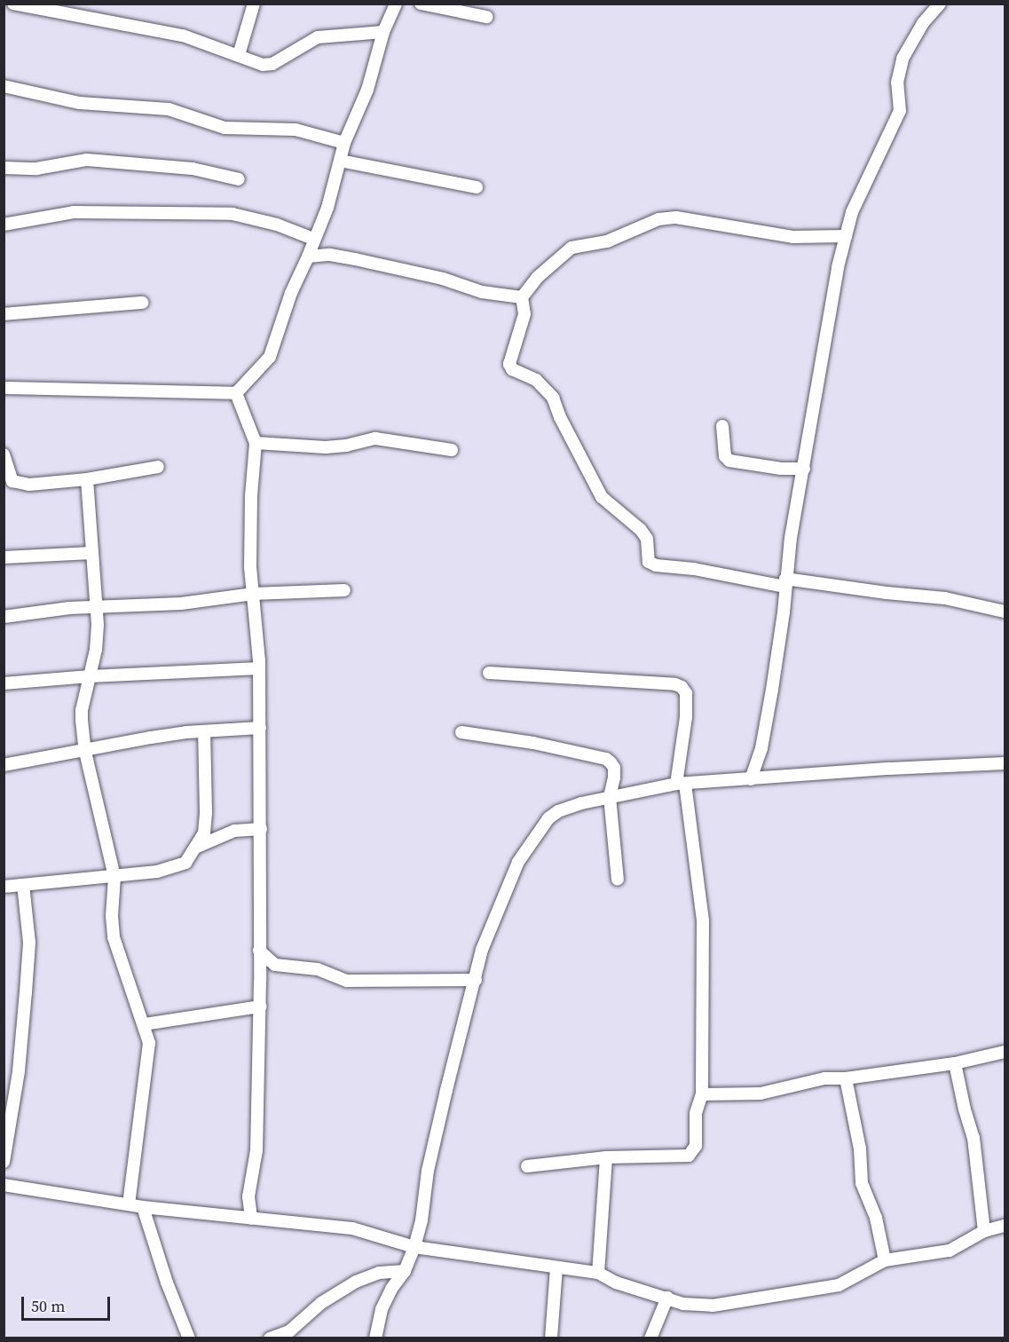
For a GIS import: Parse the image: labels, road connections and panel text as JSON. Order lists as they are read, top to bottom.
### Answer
{
  "scale_bar": "50 m"
}
